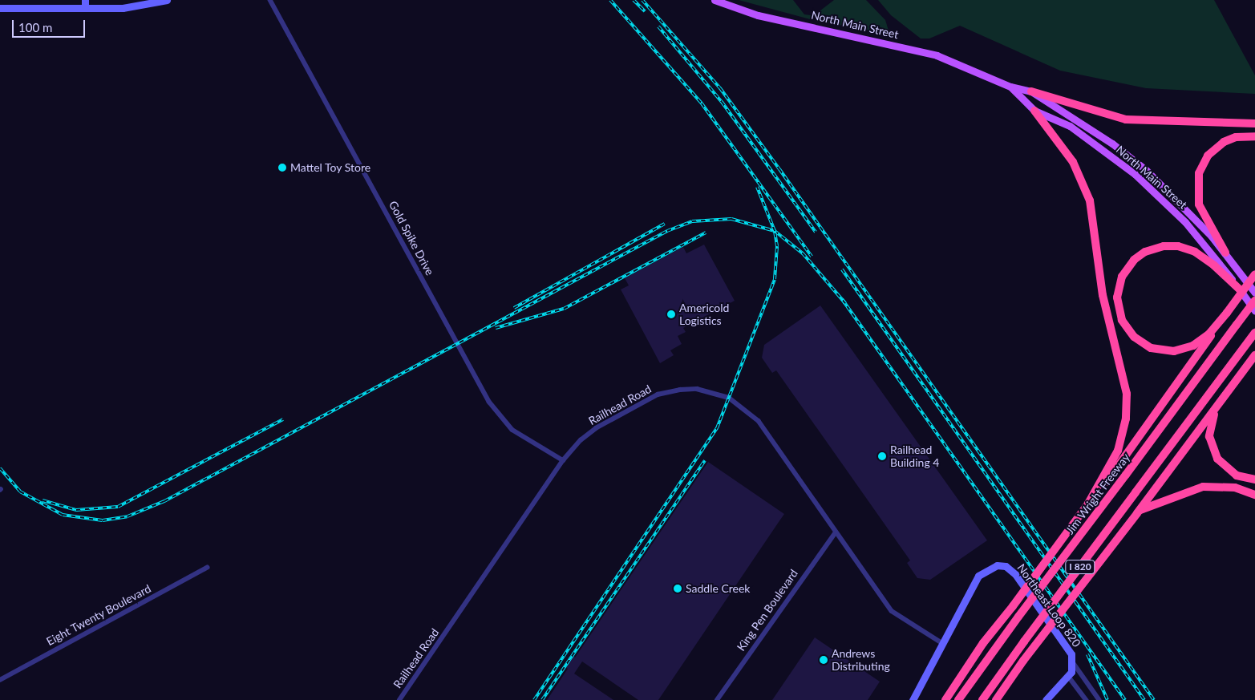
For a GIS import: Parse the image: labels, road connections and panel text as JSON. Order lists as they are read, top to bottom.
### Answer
{
  "streets": {
    "highway": ["Jim Wright Freeway", "I 820"],
    "main road": ["North Main Street"],
    "street": [
      "Gold Spike Drive",
      "Railhead Road",
      "Northeast Loop 820",
      "King Pen Boulevard",
      "Eight Twenty Boulevard"
    ]
  },
  "crossings": [
    ["Gold Spike Drive", "Railhead Road"],
    ["Railhead Road", "Northeast Loop 820"],
    ["Railhead Road", "King Pen Boulevard"]
  ],
  "places": [
    "Mattel Toy Store",
    "Americold Logistics",
    "Railhead Building 4",
    "Saddle Creek",
    "Andrews Distributing"
  ],
  "scale_bar": "100 m"
}
